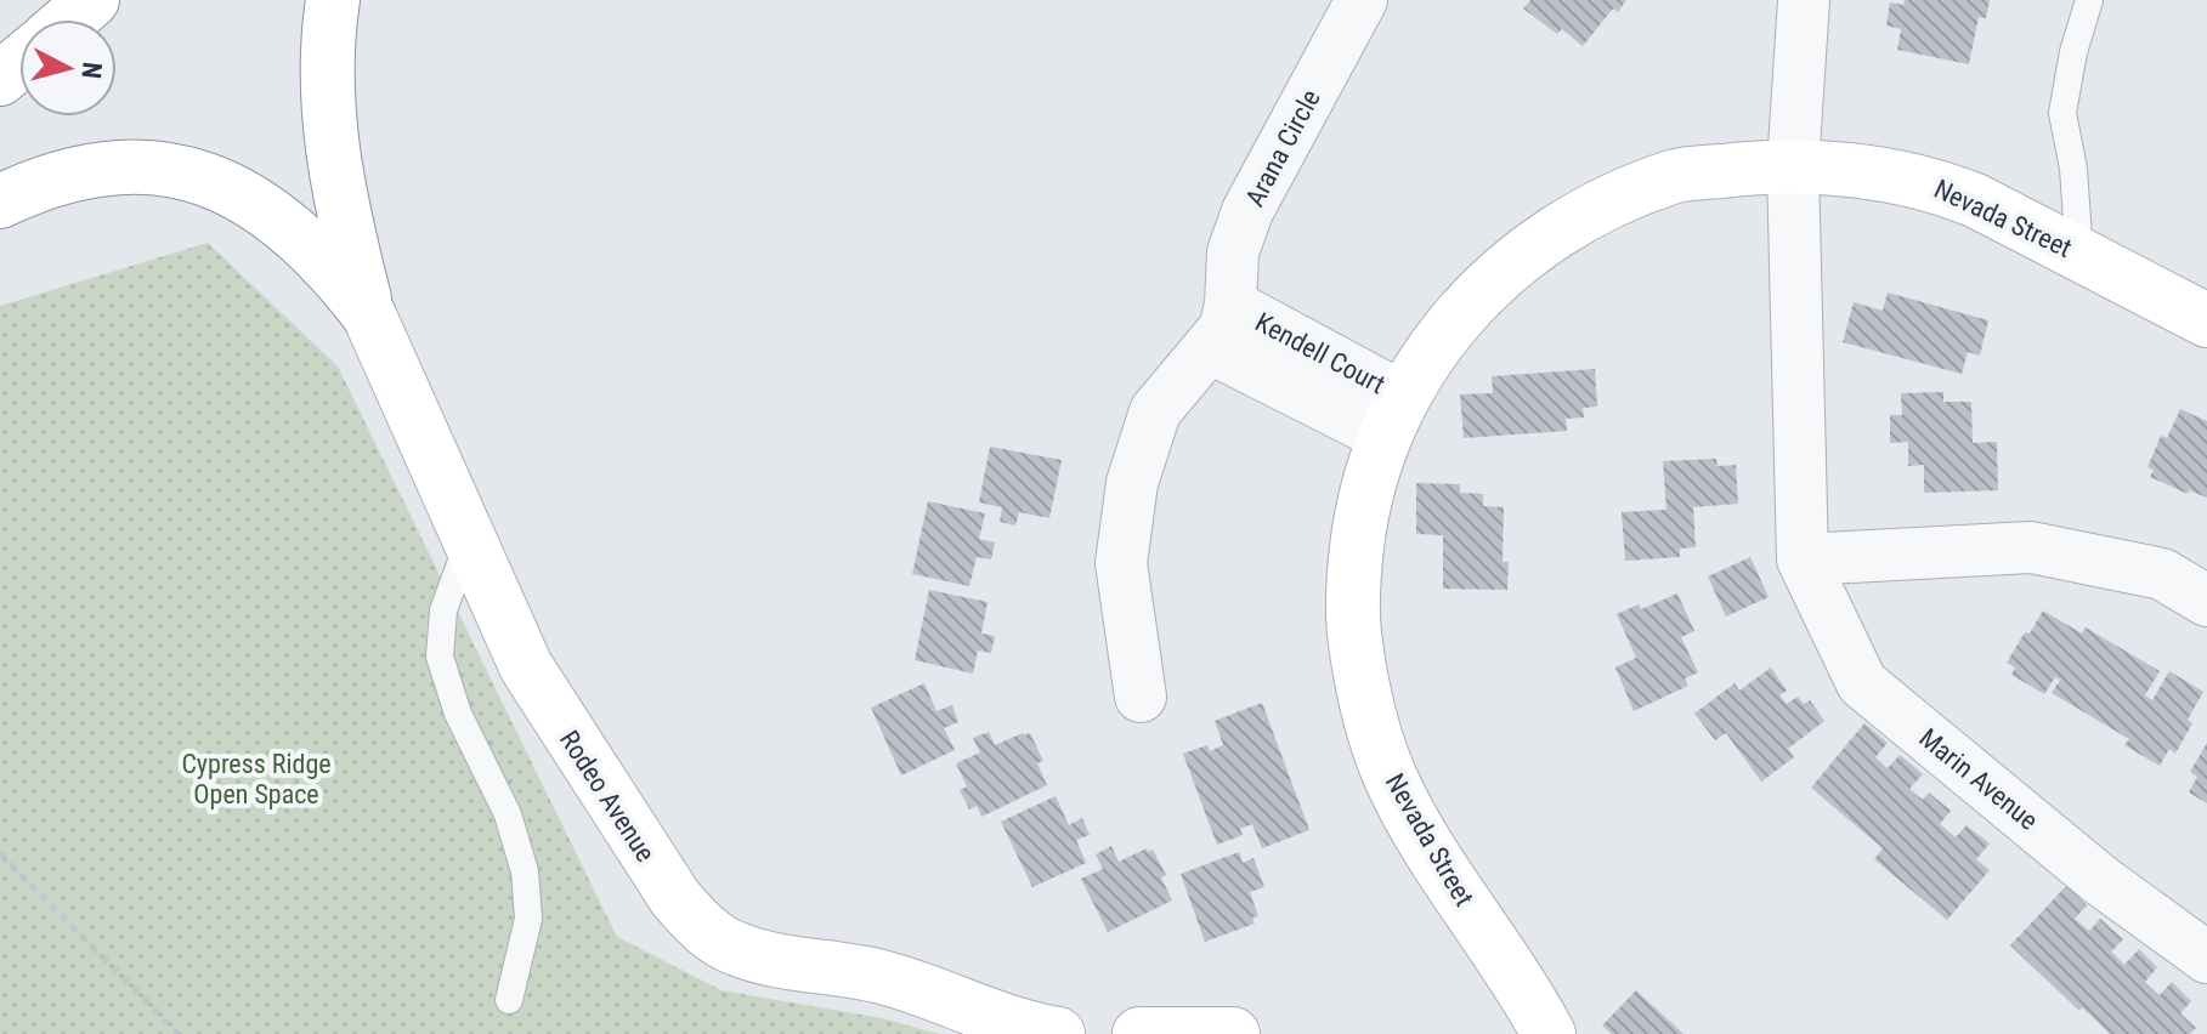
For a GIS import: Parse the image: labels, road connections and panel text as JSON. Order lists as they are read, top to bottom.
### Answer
{
  "streets": {
    "main road": ["Nevada Street", "Rodeo Avenue"],
    "street": ["Arana Circle", "Kendell Court", "Marin Avenue"]
  },
  "crossings": [
    ["Arana Circle", "Kendell Court"],
    ["Nevada Street", "Kendell Court"],
    ["Nevada Street", "Marin Avenue"]
  ],
  "parks": ["Cypress Ridge Open Space"],
  "north": "right"
}
